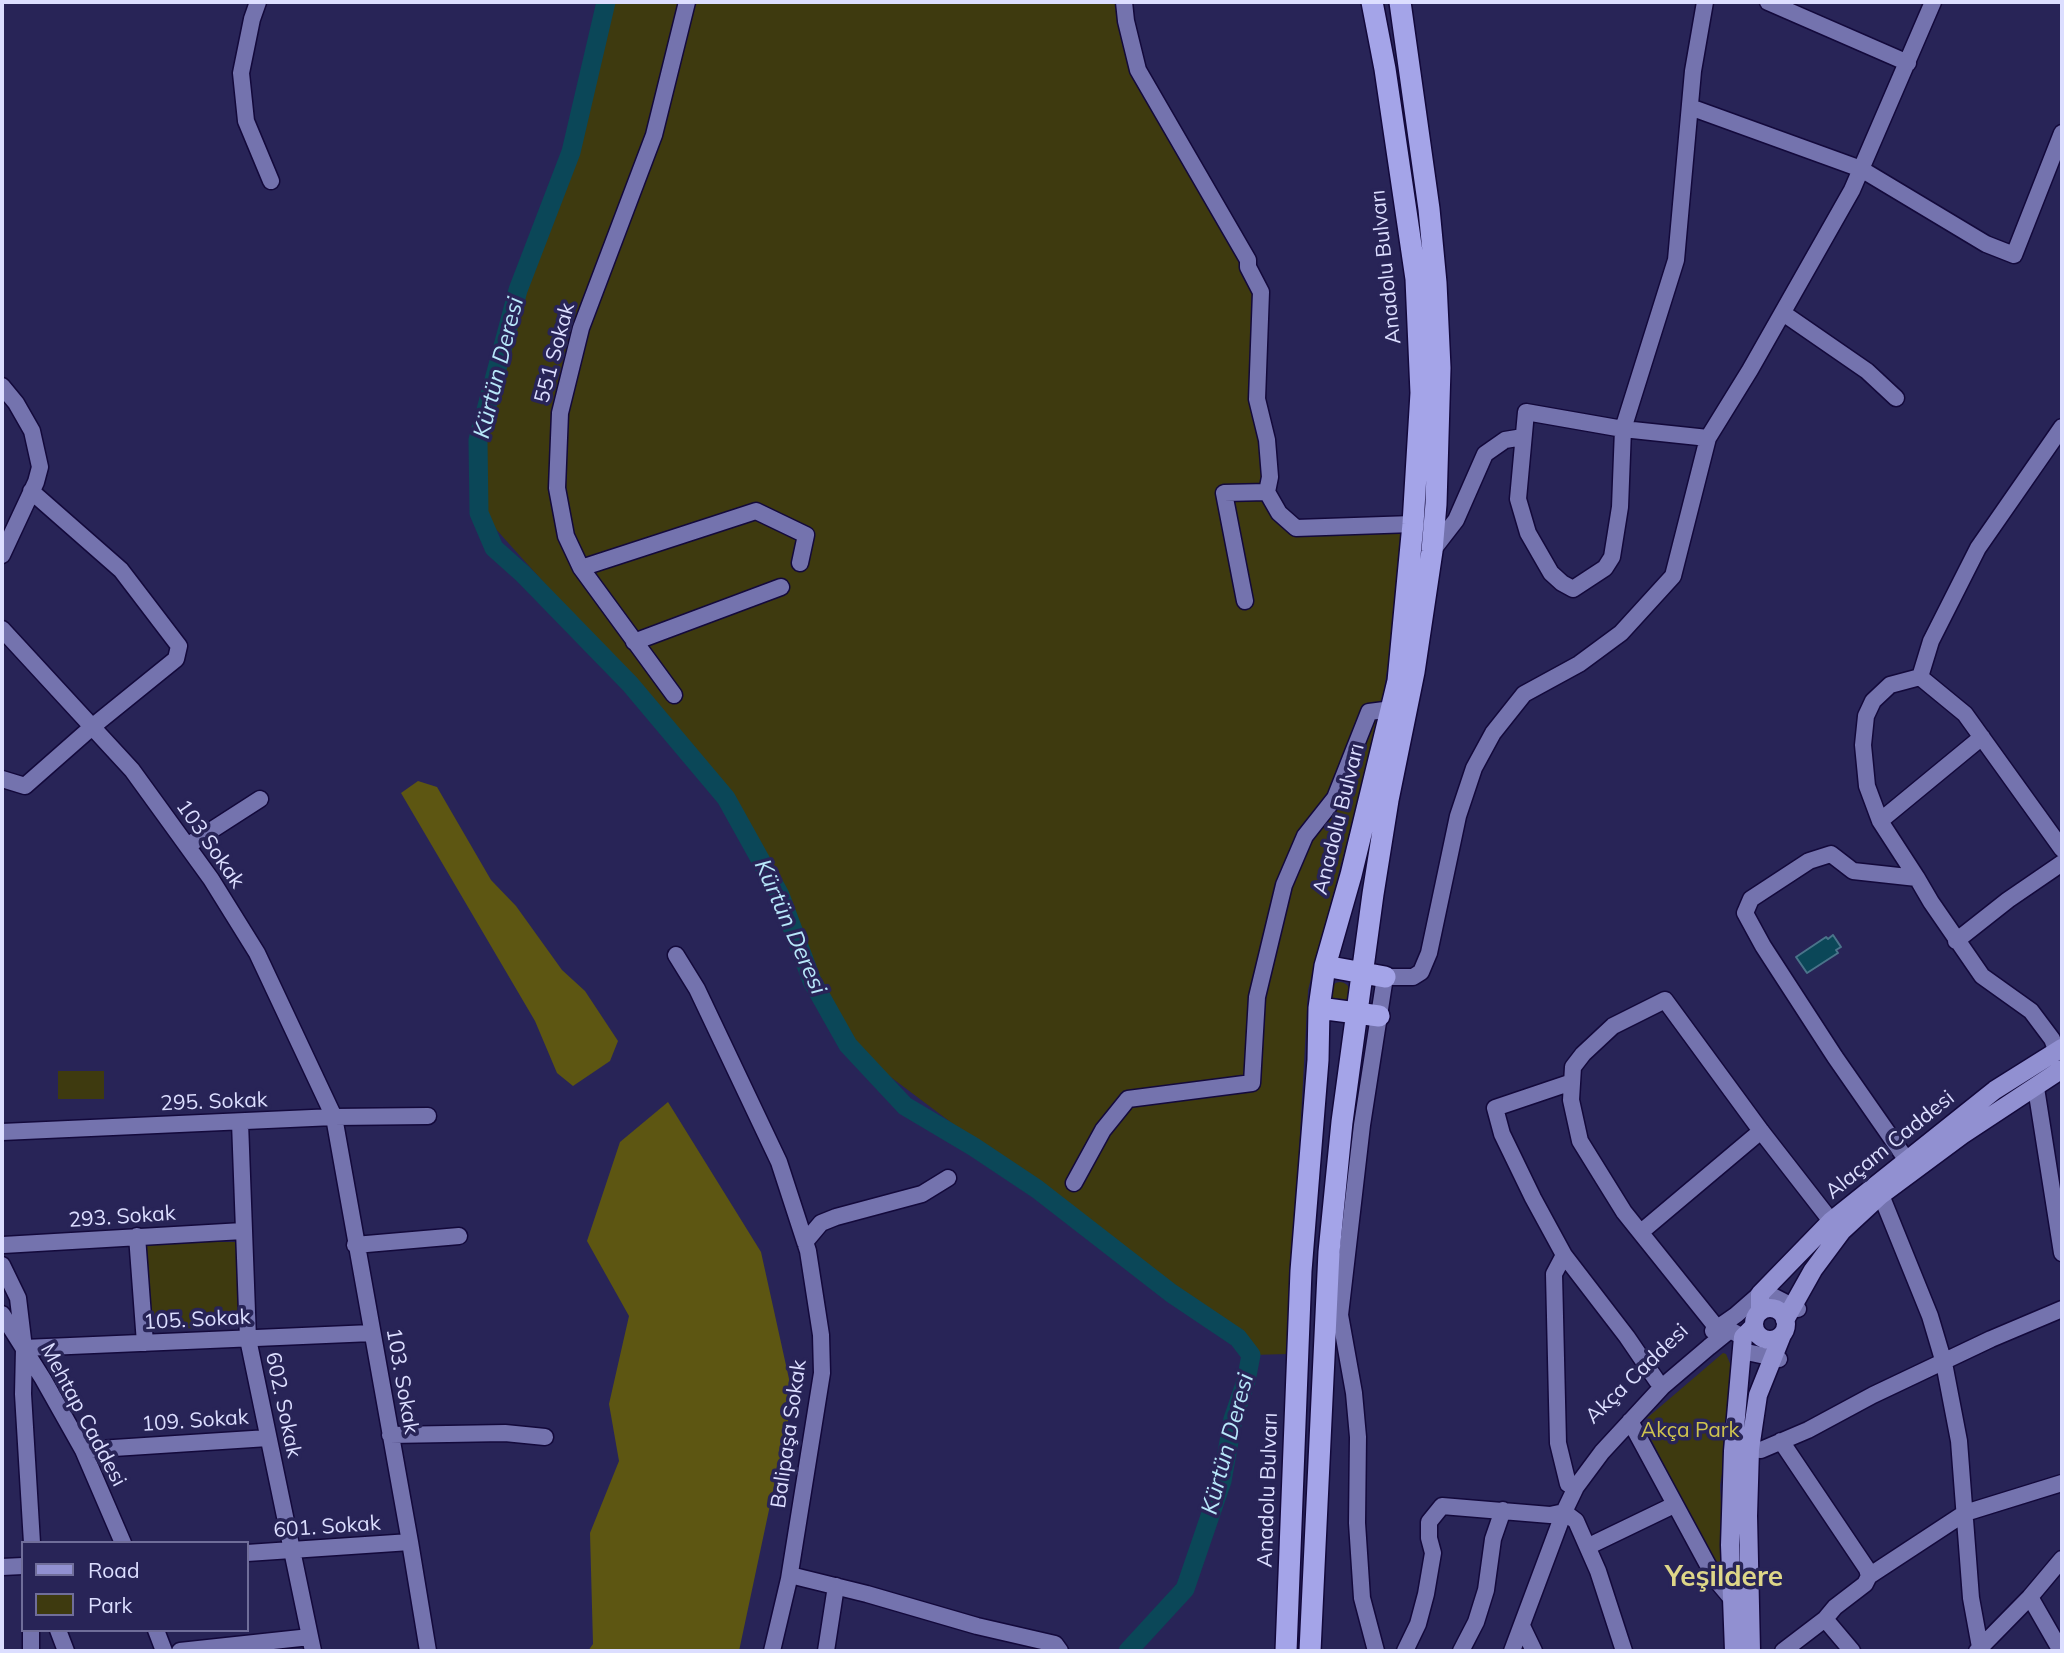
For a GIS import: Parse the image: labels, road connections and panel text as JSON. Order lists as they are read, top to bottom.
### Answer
{
  "streets": {
    "highway": ["Anadolu Bulvarı"],
    "main road": ["Alaçam Caddesi"],
    "street": [
      "551 Sokak",
      "103 Sokak",
      "295. Sokak",
      "293. Sokak",
      "105. Sokak",
      "Akça Caddesi",
      "103. Sokak",
      "602. Sokak",
      "Mehtap Caddesi",
      "109. Sokak",
      "Balipaşa Sokak",
      "601. Sokak"
    ]
  },
  "crossings": [
    ["103 Sokak", "295. Sokak"],
    ["103 Sokak", "103. Sokak"],
    ["295. Sokak", "103. Sokak"],
    ["295. Sokak", "602. Sokak"],
    ["Alaçam Caddesi", "Akça Caddesi"],
    ["293. Sokak", "602. Sokak"],
    ["105. Sokak", "103. Sokak"],
    ["105. Sokak", "602. Sokak"],
    ["105. Sokak", "Mehtap Caddesi"],
    ["103. Sokak", "601. Sokak"],
    ["602. Sokak", "109. Sokak"],
    ["602. Sokak", "601. Sokak"],
    ["Mehtap Caddesi", "109. Sokak"]
  ],
  "districts": ["Yeşildere"],
  "water": ["Kürtün Deresi"],
  "parks": ["Akça Park"],
  "legend": ["Road", "Park"]
}
